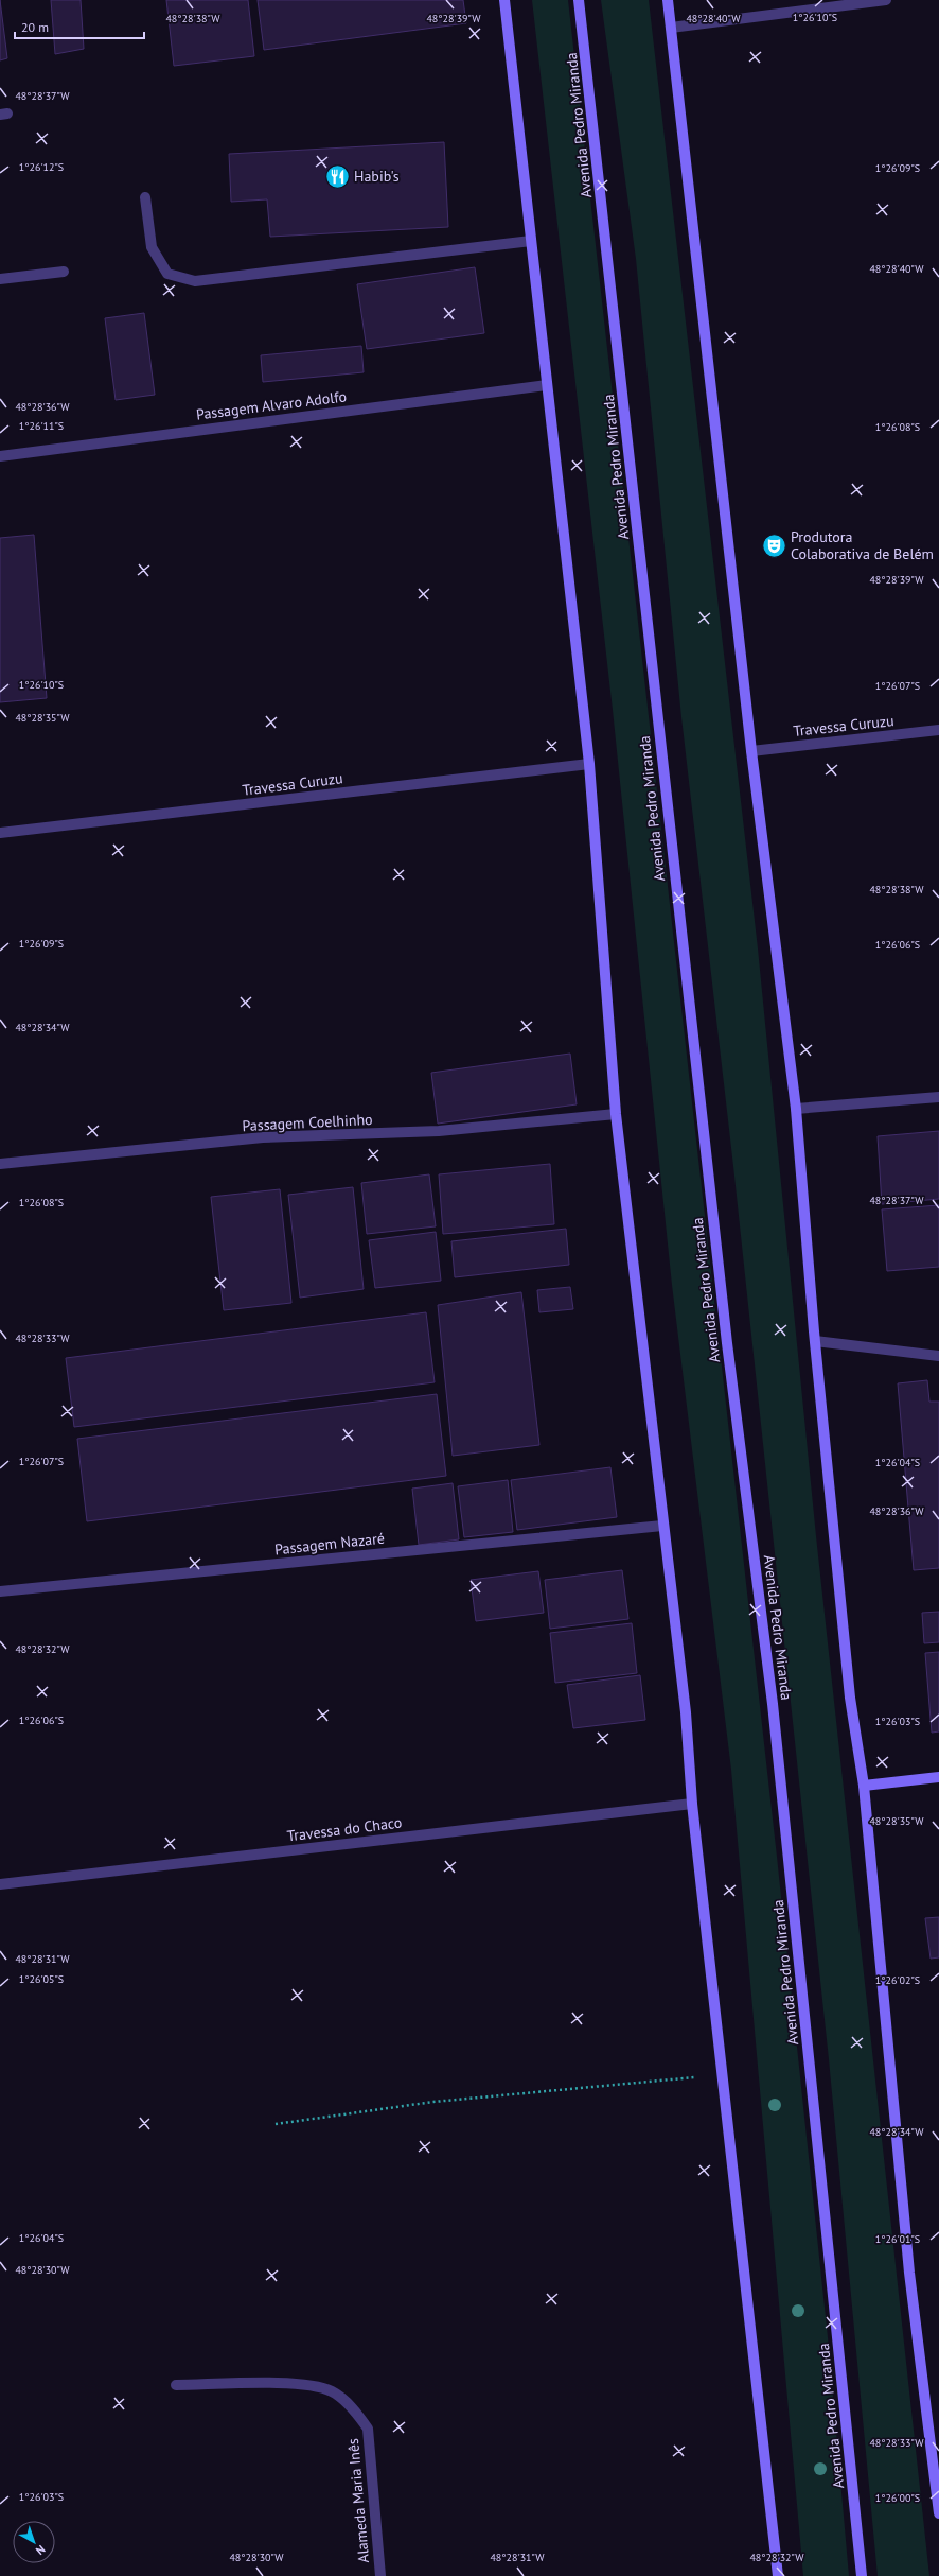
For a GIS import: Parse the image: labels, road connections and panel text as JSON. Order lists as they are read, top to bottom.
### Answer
{
  "streets": {
    "main road": ["Avenida Pedro Miranda"],
    "street": [
      "Passagem Alvaro Adolfo",
      "Travessa Curuzu",
      "Passagem Coelhinho",
      "Passagem Nazaré",
      "Travessa do Chaco",
      "Alameda Maria Inês"
    ]
  },
  "places": {
    "restaurant": ["Habib's"],
    "theatre": ["Produtora Colaborativa de Belém"]
  },
  "scale_bar": "20 m",
  "north": "bottom right",
  "coordinates": [
    "1°26'10\"S",
    "48°28'38\"W",
    "48°28'39\"W",
    "48°28'40\"W",
    "48°28'37\"W",
    "1°26'12\"S",
    "1°26'09\"S",
    "48°28'36\"W",
    "1°26'11\"S",
    "1°26'08\"S",
    "1°26'07\"S",
    "48°28'35\"W",
    "1°26'06\"S",
    "48°28'34\"W",
    "48°28'33\"W",
    "1°26'04\"S",
    "48°28'32\"W",
    "1°26'03\"S",
    "48°28'31\"W",
    "1°26'05\"S",
    "1°26'02\"S",
    "1°26'01\"S",
    "48°28'30\"W",
    "1°26'00\"S"
  ]
}
